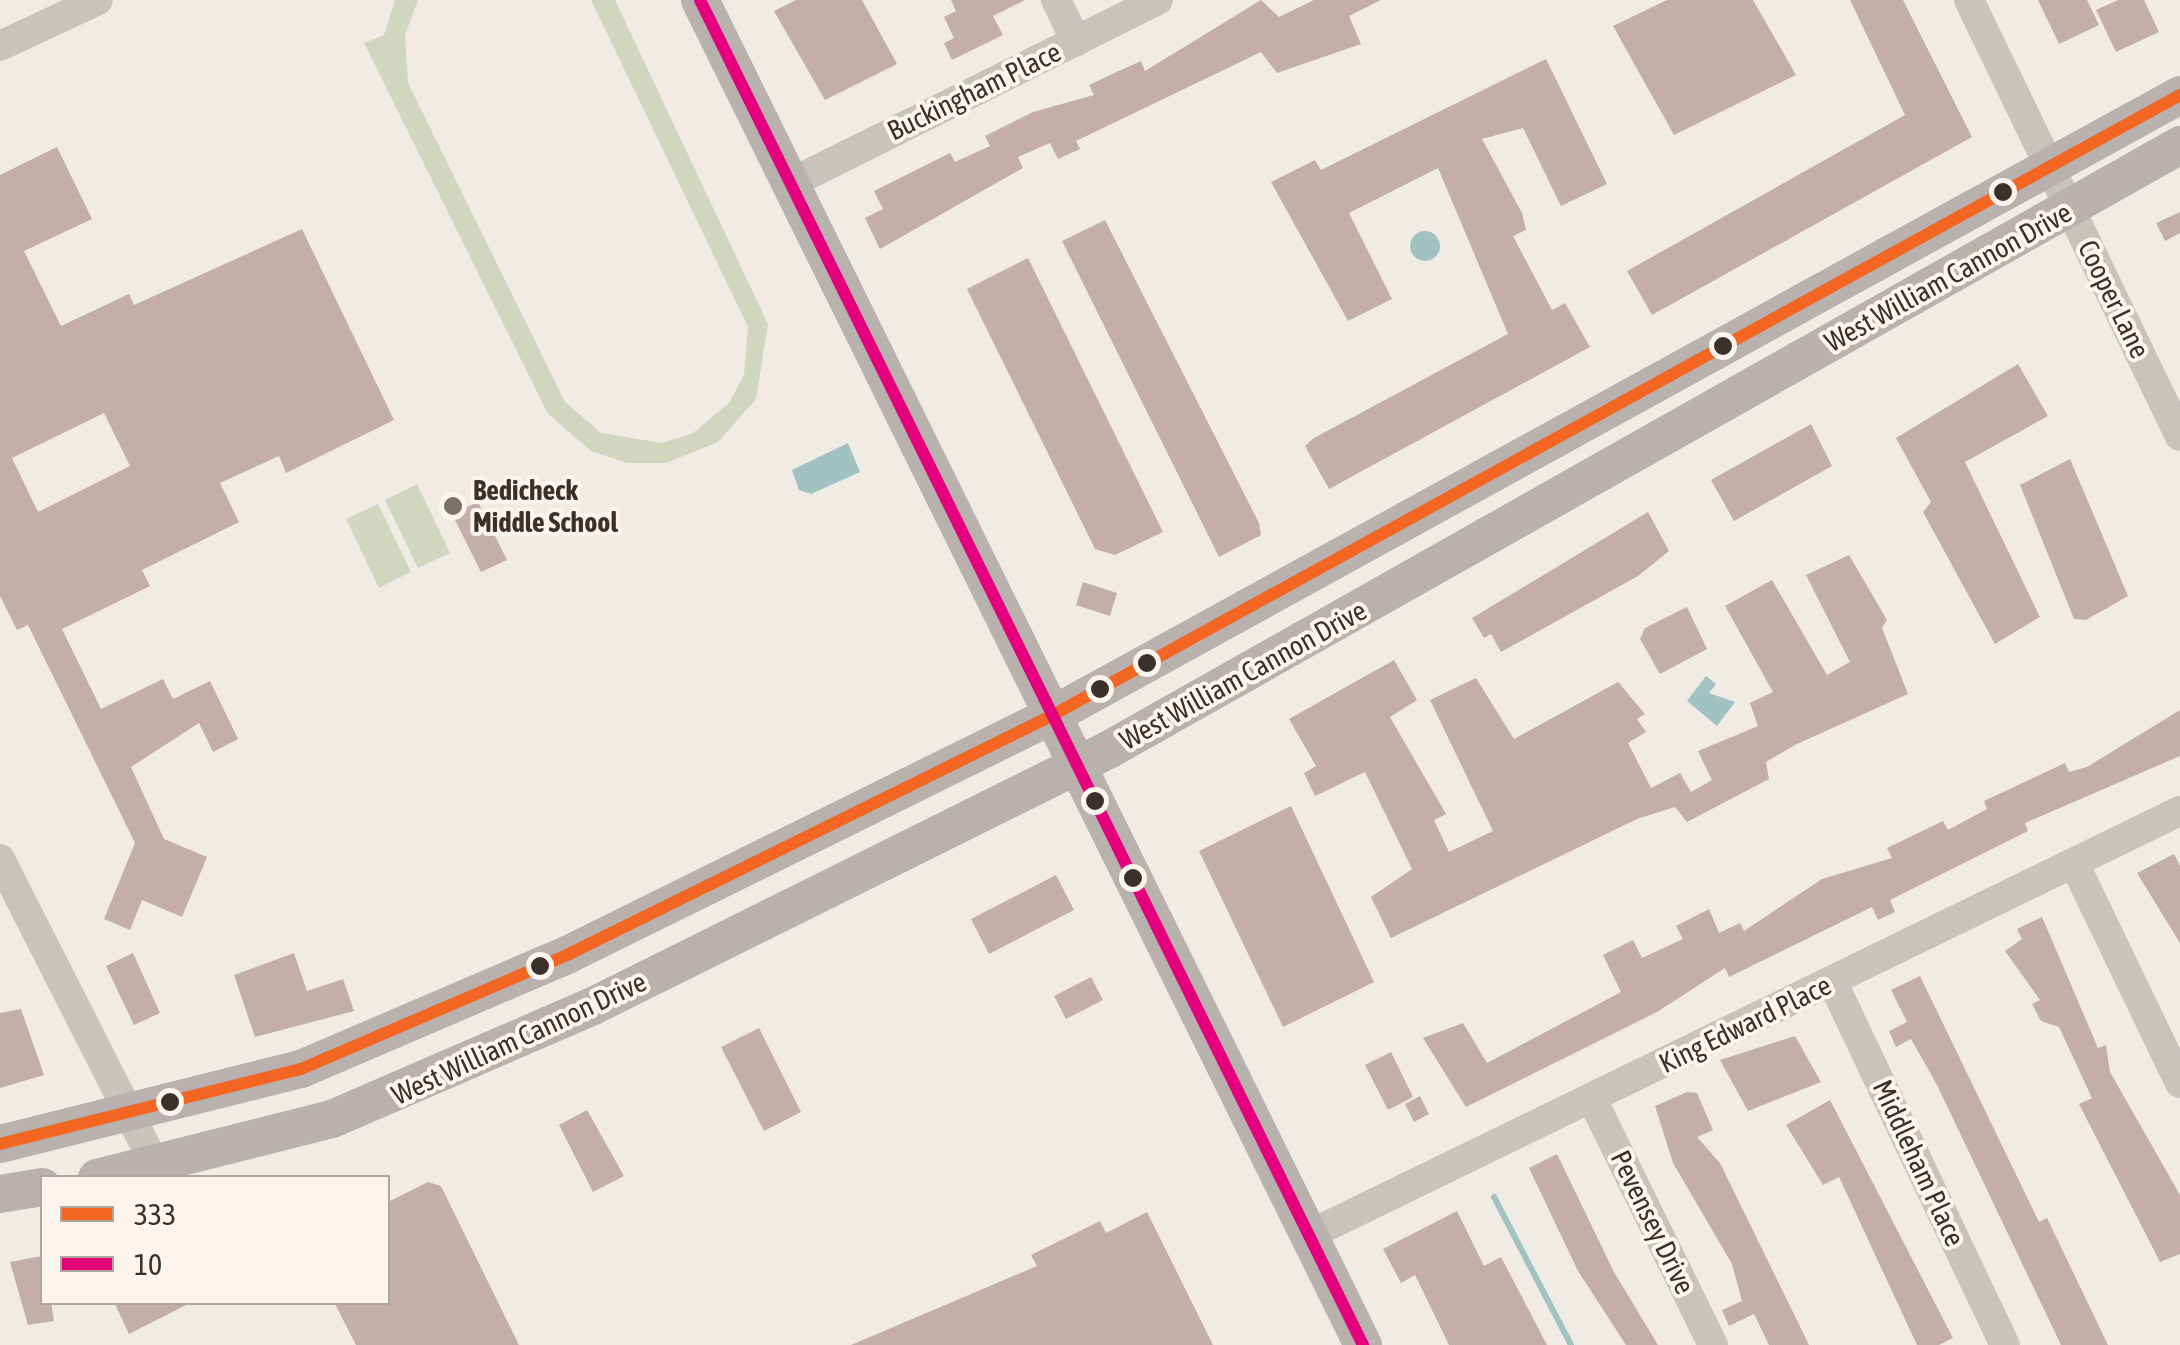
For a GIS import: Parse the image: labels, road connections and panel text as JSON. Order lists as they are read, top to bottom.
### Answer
{
  "streets": {
    "main road": ["West William Cannon Drive"],
    "street": [
      "Buckingham Place",
      "Cooper Lane",
      "King Edward Place",
      "Middleham Place",
      "Pevensey Drive"
    ]
  },
  "crossings": [
    ["West William Cannon Drive", "Cooper Lane"],
    ["King Edward Place", "Middleham Place"],
    ["King Edward Place", "Pevensey Drive"]
  ],
  "places": ["Bedicheck Middle School"],
  "lines": ["transit line 10", "transit line 333"],
  "legend": ["333", "10"]
}
